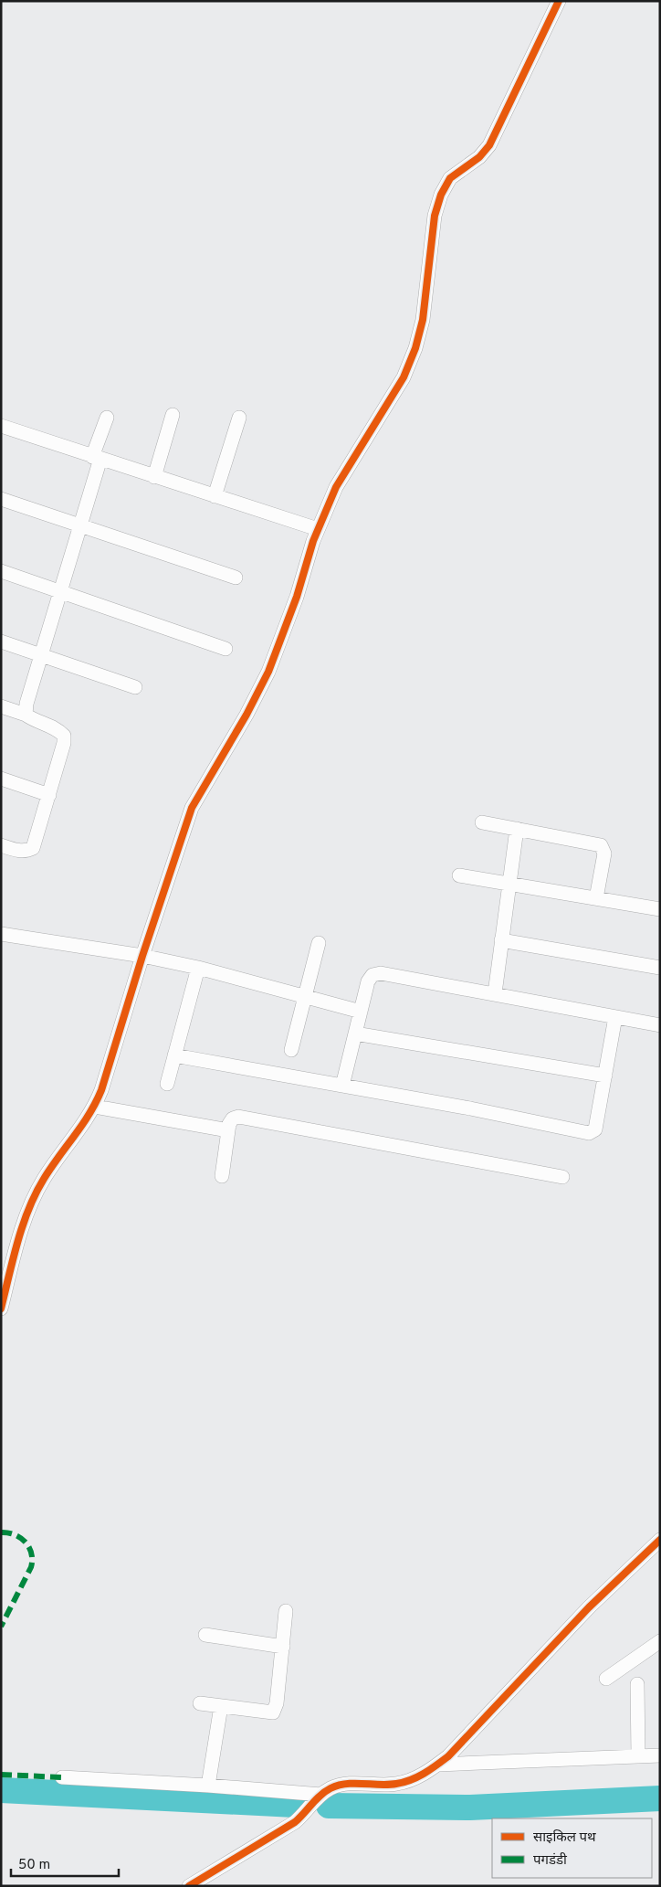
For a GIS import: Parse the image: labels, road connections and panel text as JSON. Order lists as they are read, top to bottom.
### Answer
{
  "legend": ["साइकिल पथ", "पगडंडी"],
  "scale_bar": "50 m"
}
